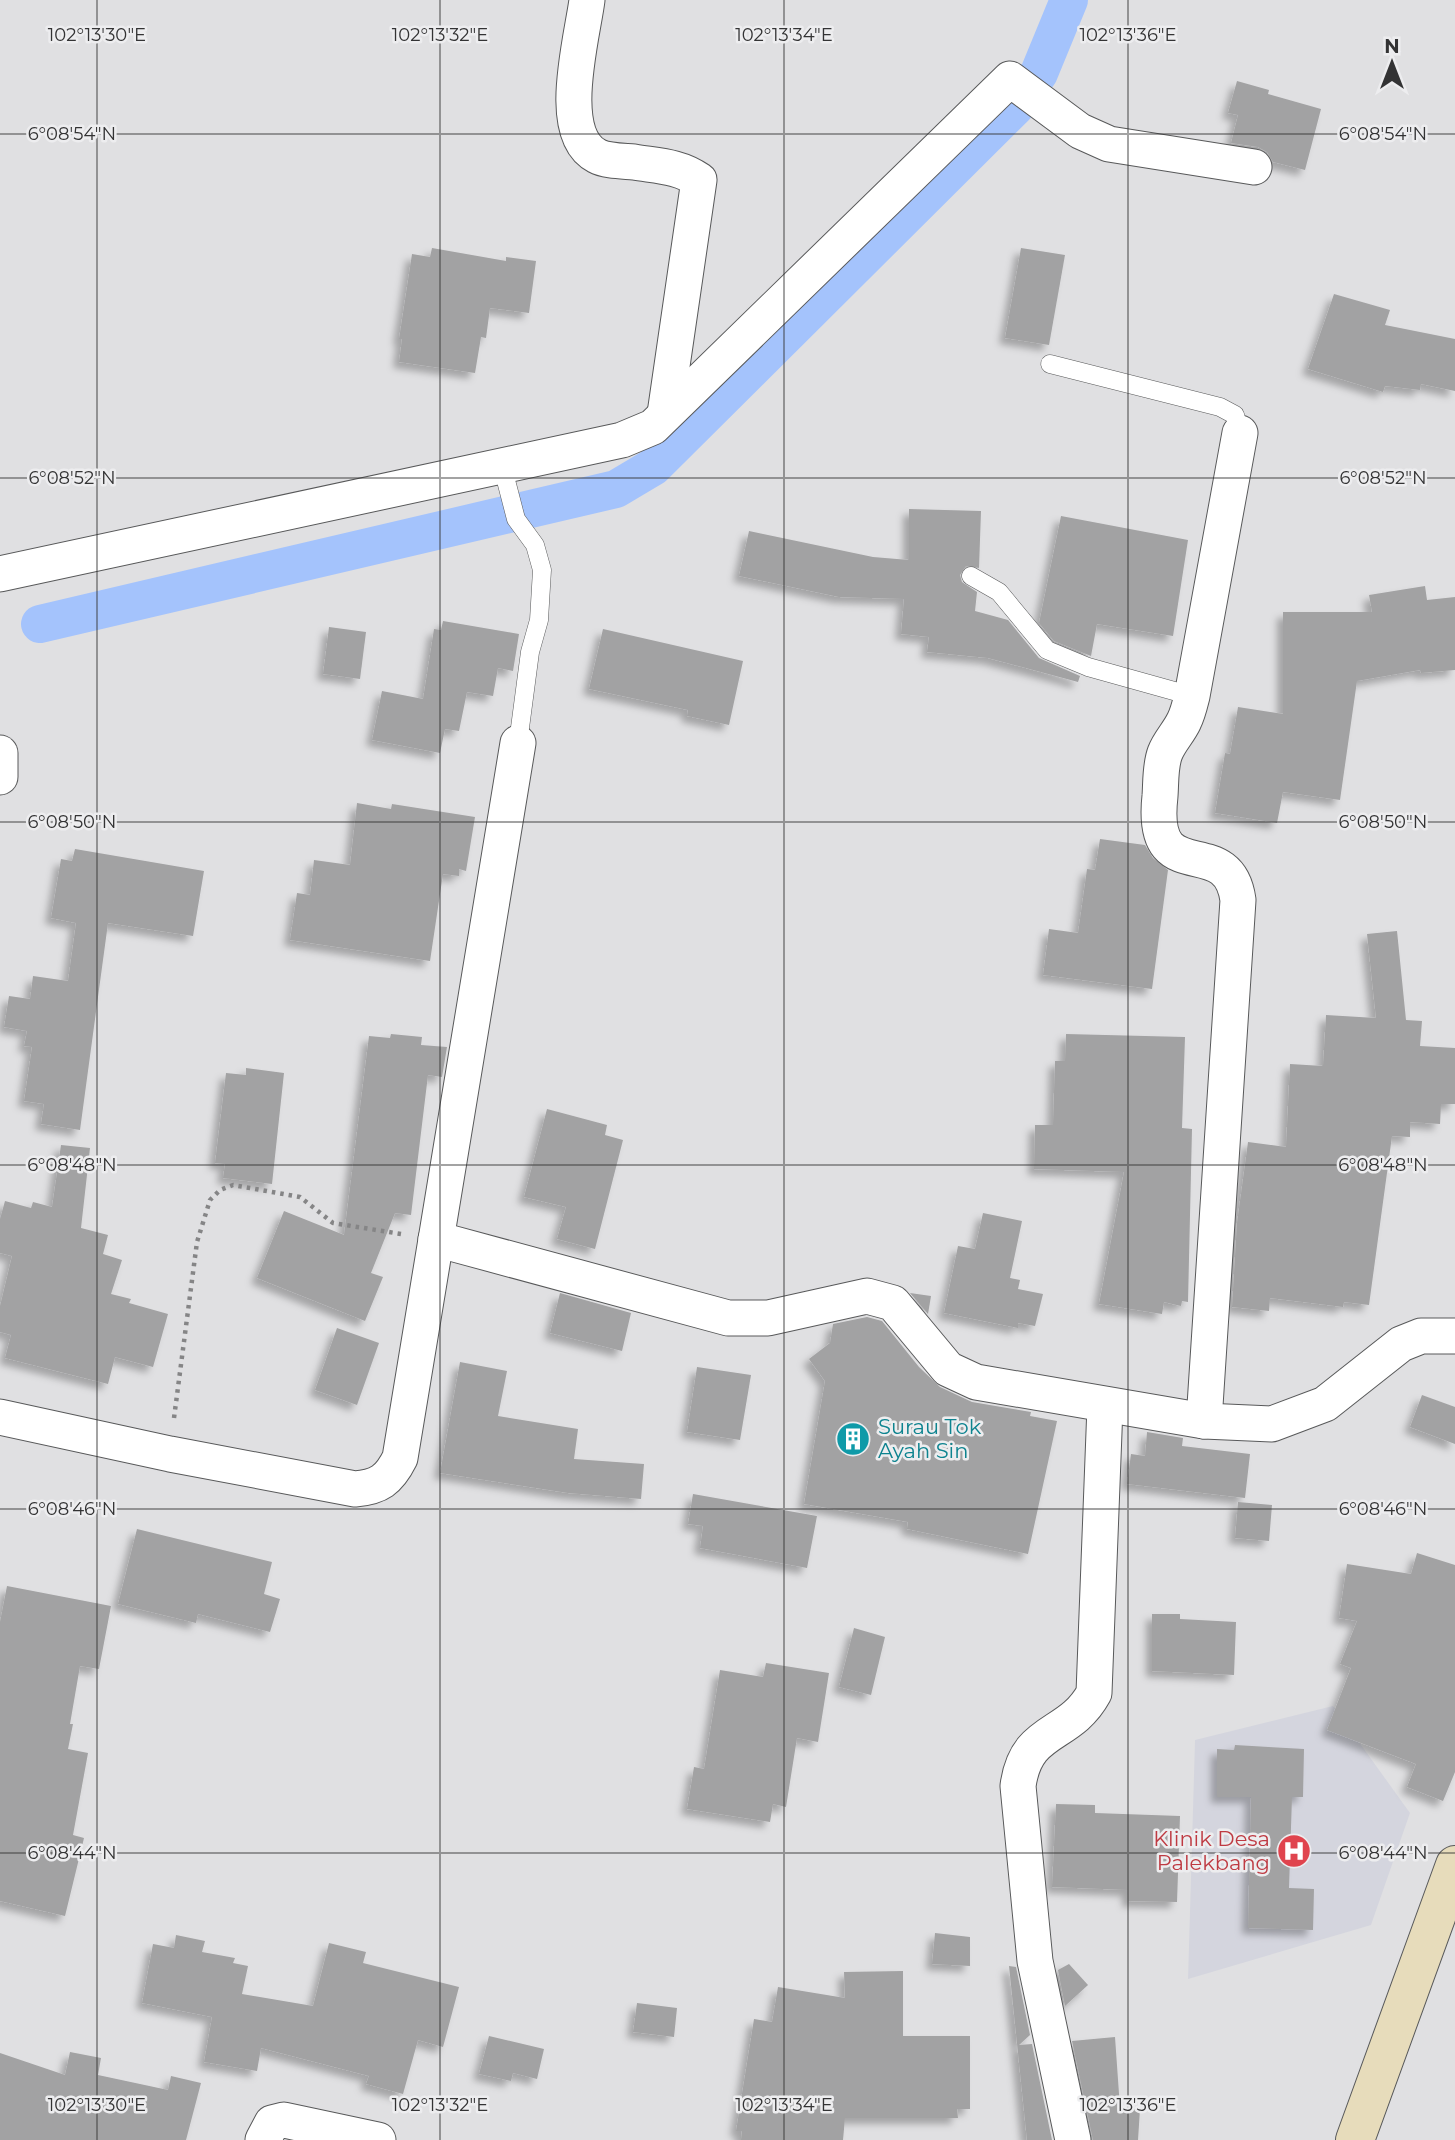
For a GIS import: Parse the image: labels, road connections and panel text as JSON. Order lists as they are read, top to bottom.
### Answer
{
  "places": {
    "building": ["Surau Tok Ayah Sin"],
    "hospital": ["Klinik Desa Palekbang"]
  },
  "north": "top",
  "coordinates": [
    "102°13'30\"E",
    "102°13'32\"E",
    "102°13'34\"E",
    "102°13'36\"E",
    "6°08'54\"N",
    "6°08'52\"N",
    "6°08'50\"N",
    "6°08'48\"N",
    "6°08'46\"N",
    "6°08'44\"N"
  ]
}
